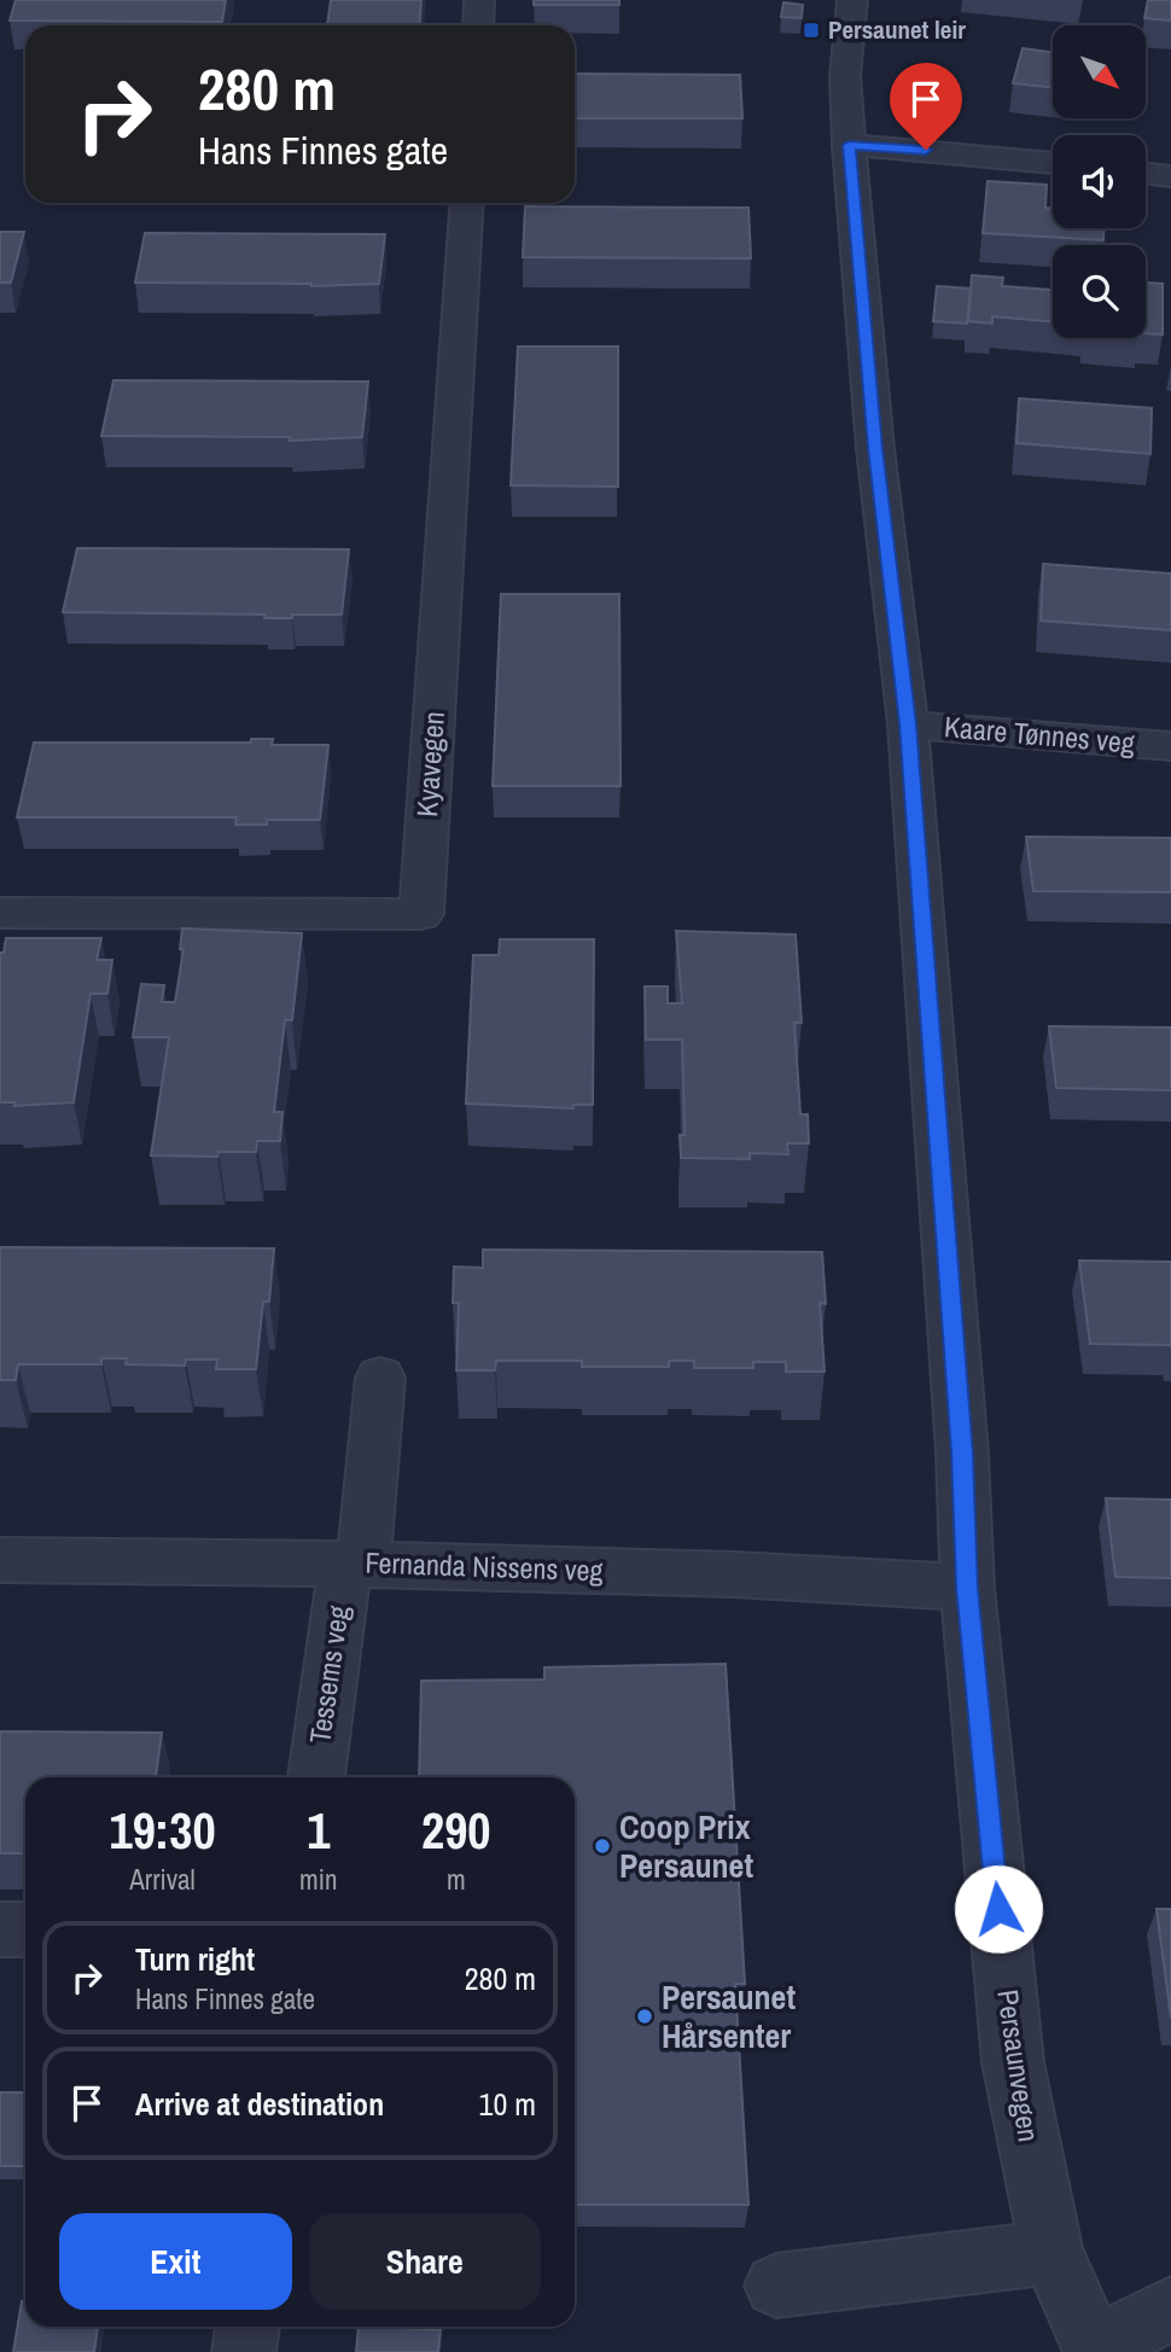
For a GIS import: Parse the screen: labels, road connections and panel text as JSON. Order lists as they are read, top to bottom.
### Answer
{
  "streets": {
    "street": [
      "Kaare Tønnes veg",
      "Kyavegen",
      "Fernanda Nissens veg",
      "Tessems veg",
      "Persaunvegen"
    ]
  },
  "crossings": [
    ["Kaare Tønnes veg", "Persaunvegen"],
    ["Fernanda Nissens veg", "Tessems veg"],
    ["Fernanda Nissens veg", "Persaunvegen"]
  ],
  "places": {
    "transit": ["Persaunet leir"],
    "other": ["Coop Prix Persaunet", "Persaunet Hårsenter"]
  },
  "north": "bottom right",
  "page": {
    "turn": ["280 m", "Hans Finnes gate"],
    "eta": [
      "19:30",
      "Arrival",
      "1",
      "min",
      "290",
      "m"
    ],
    "list": [
      {
        "name": "Turn right",
        "note": "Hans Finnes gate",
        "value": "280 m"
      },
      {
        "name": "Arrive at destination",
        "value": "10 m"
      }
    ],
    "buttons": ["Exit", "Share"]
  }
}
